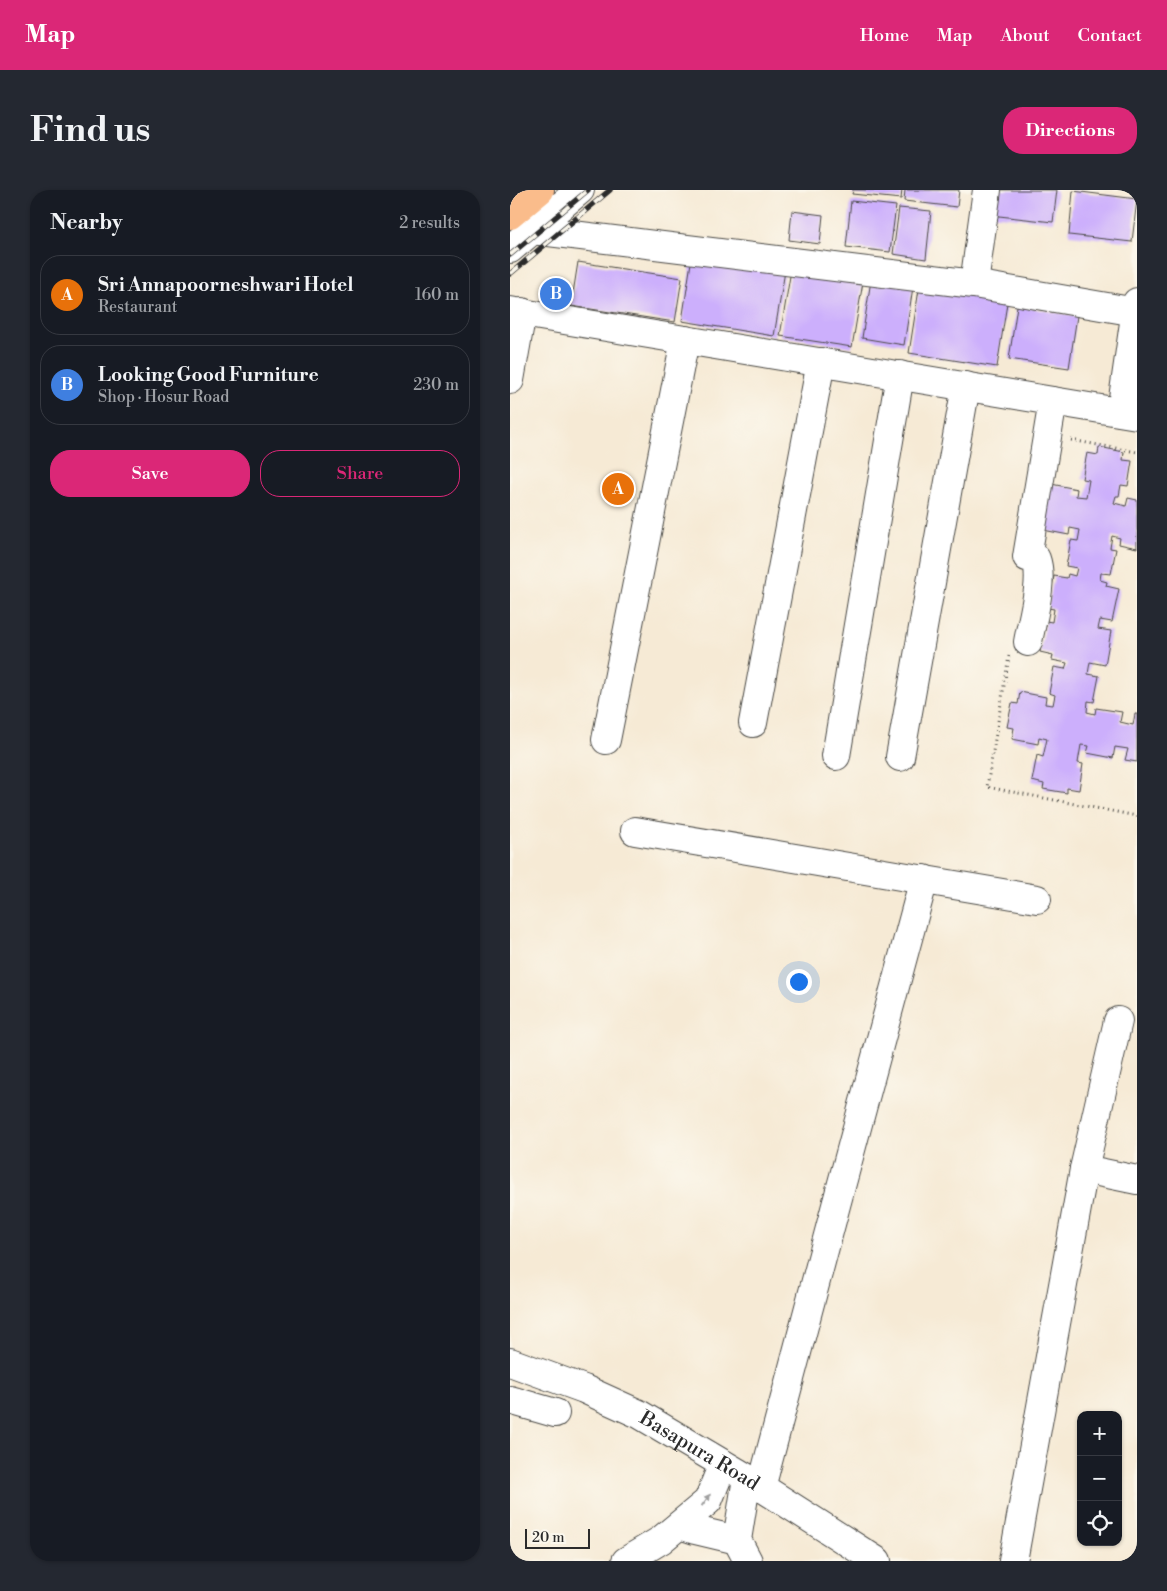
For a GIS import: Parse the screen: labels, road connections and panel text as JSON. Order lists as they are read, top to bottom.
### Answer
{
  "streets": {
    "street": ["Basapura Road"]
  },
  "scale_bar": "20 m",
  "page": {
    "header": "Map",
    "nav": [
      "Home",
      "Map",
      "About",
      "Contact"
    ],
    "buttons": [
      "Directions",
      ["Save", "Share"]
    ],
    "title": "Find us",
    "heading": ["Nearby", "2 results"],
    "list": [
      {
        "mark": "A",
        "name": "Sri Annapoorneshwari Hotel",
        "note": "Restaurant",
        "value": "160 m"
      },
      {
        "mark": "B",
        "name": "Looking Good Furniture",
        "note": "Shop · Hosur Road",
        "value": "230 m"
      }
    ],
    "pins": ["B", "A"],
    "map_buttons": ["+", "−"],
    "scale": "20 m"
  }
}
